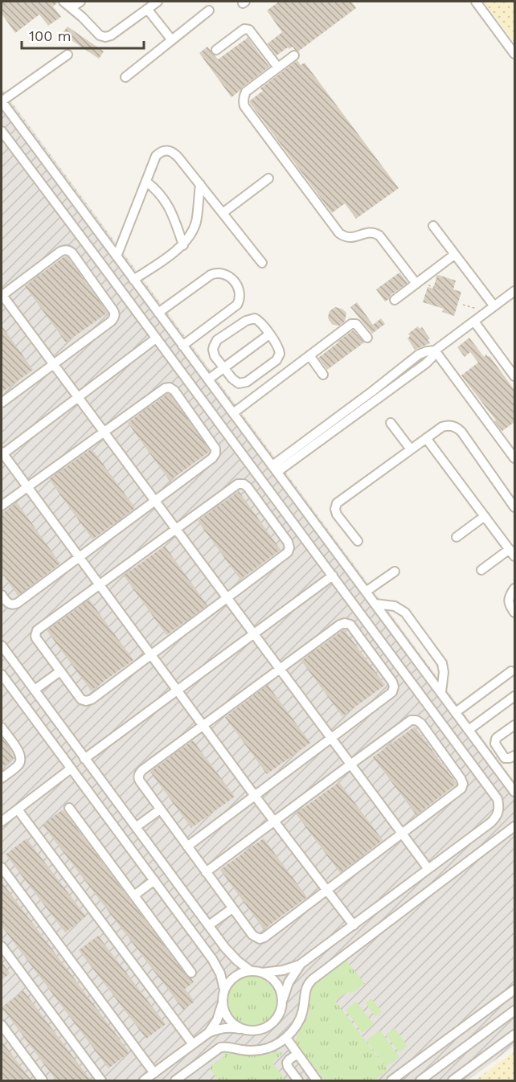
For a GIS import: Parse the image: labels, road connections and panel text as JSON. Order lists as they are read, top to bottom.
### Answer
{
  "scale_bar": "100 m"
}
